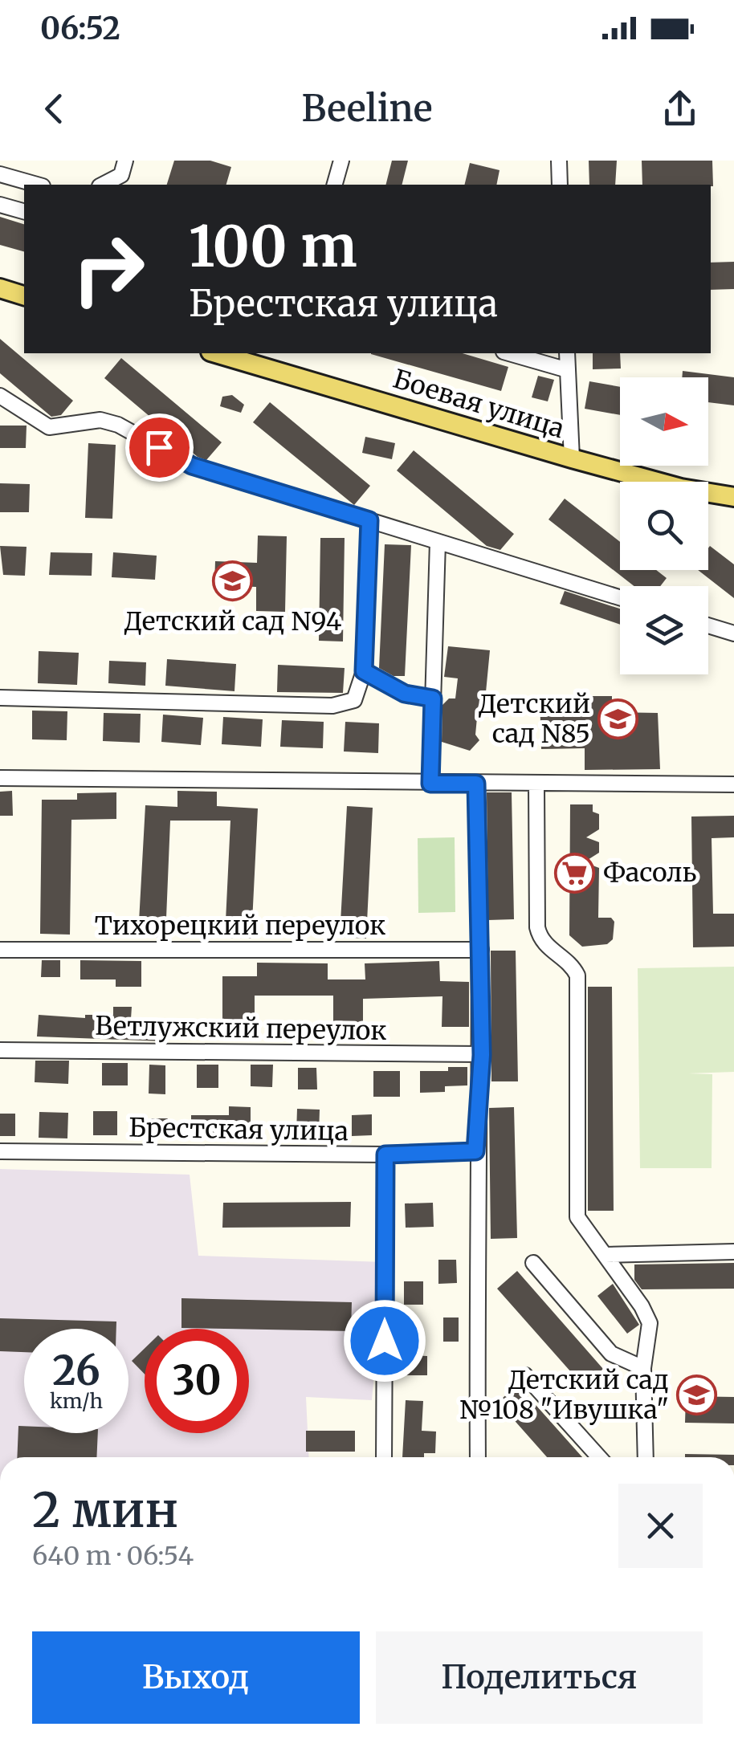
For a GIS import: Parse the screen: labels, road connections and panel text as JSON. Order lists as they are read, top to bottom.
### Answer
{
  "streets": {
    "main road": ["Боевая улица"],
    "street": ["Тихорецкий переулок", "Ветлужский переулок", "Брестская улица"]
  },
  "places": {
    "school or university": ["Детский сад N94", "Детский сад N85", "Детский сад №108 \"Ивушка\""],
    "supermarket": ["Фасоль"]
  },
  "north": "right",
  "page": {
    "status": "06:52",
    "header": "Beeline",
    "turn": ["100 m", "Брестская улица"],
    "speed": "26 km/h",
    "limit": "30",
    "heading": ["2 мин", "640 m · 06:54"],
    "buttons": ["Выход", "Поделиться"]
  }
}
